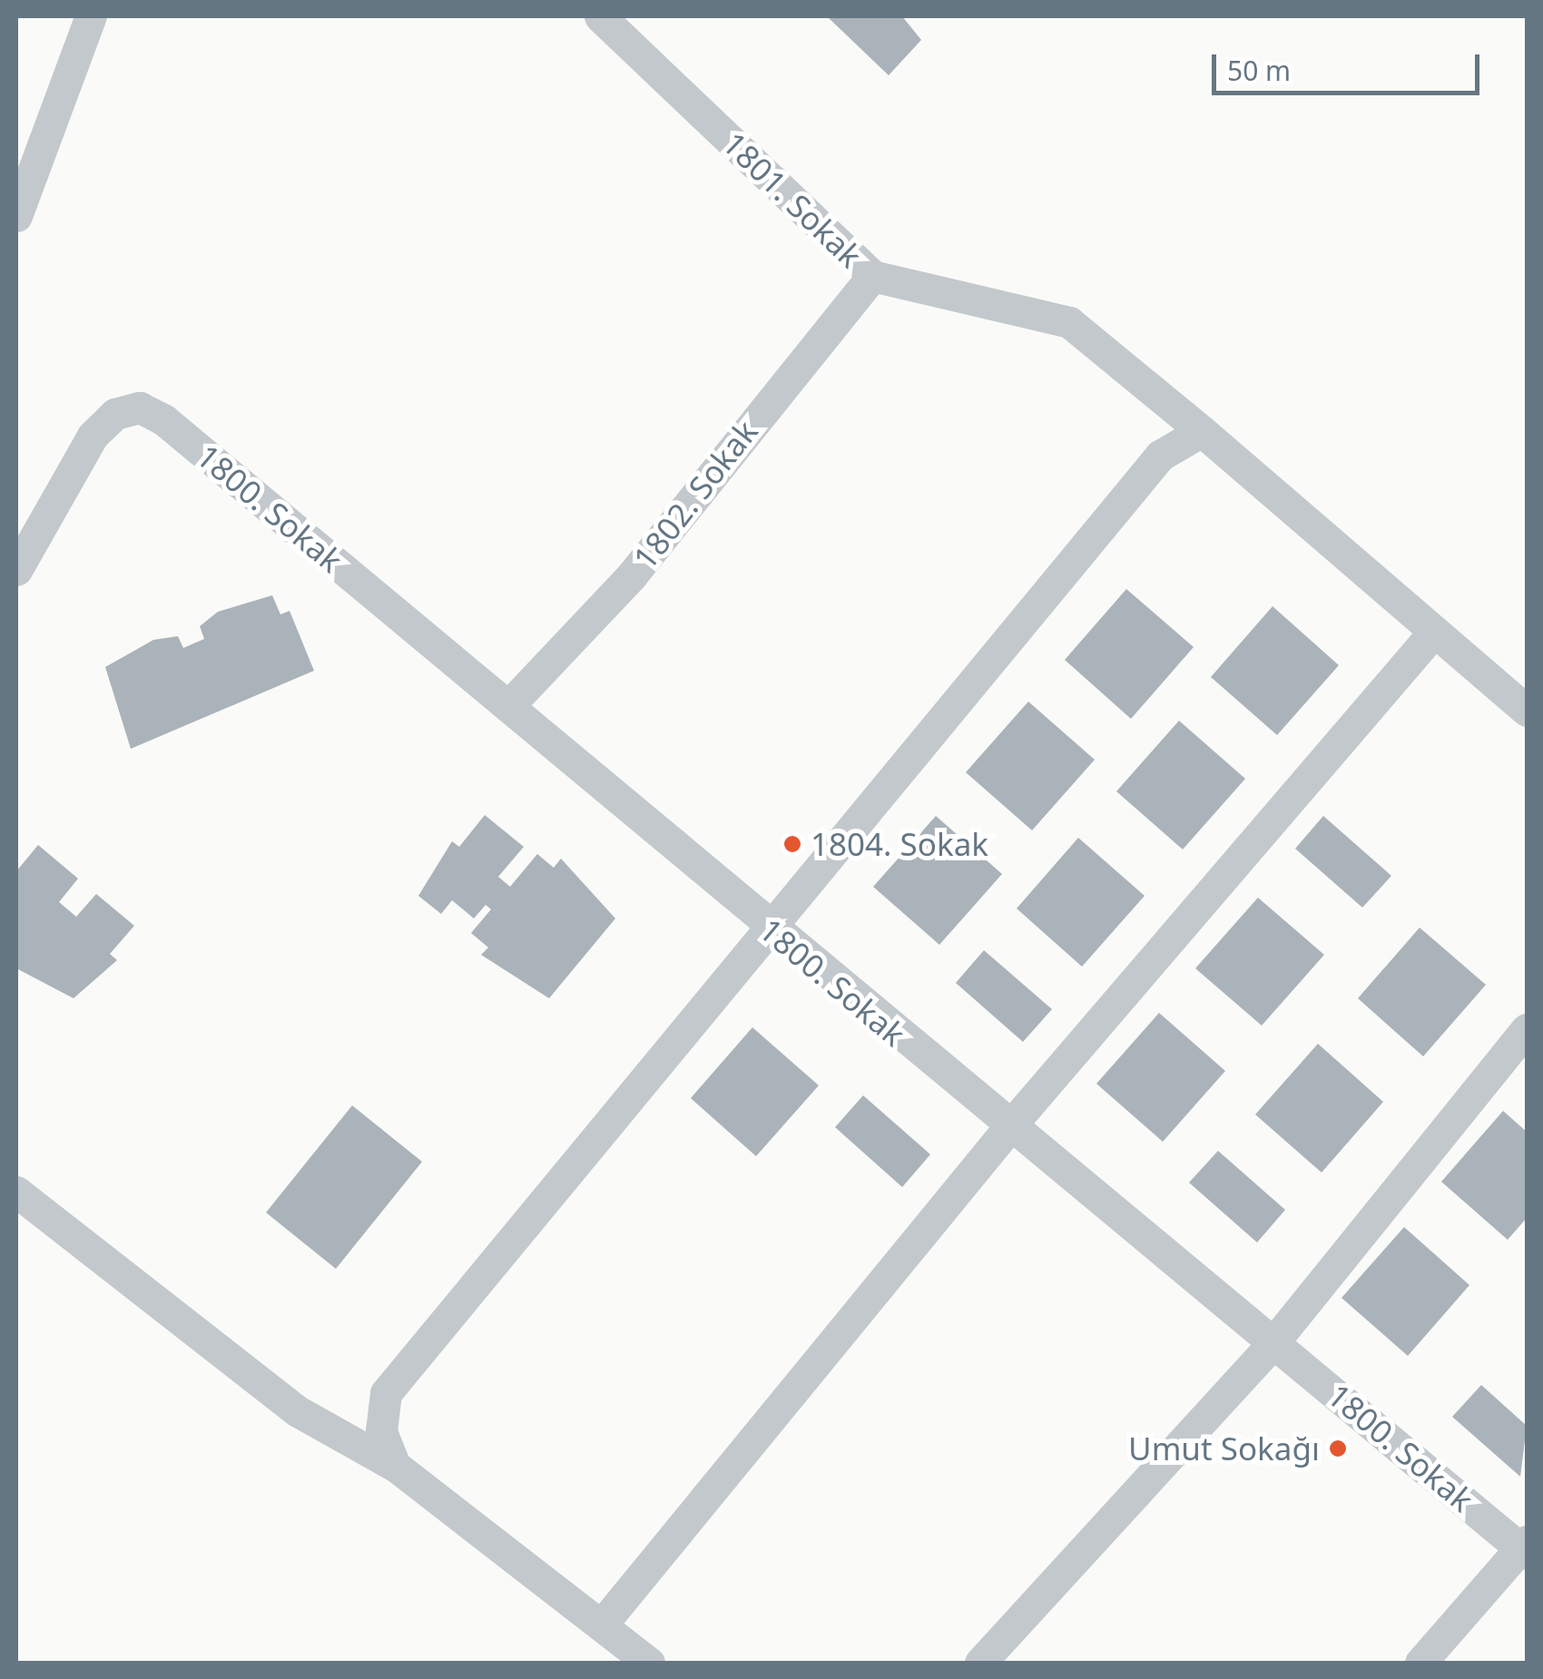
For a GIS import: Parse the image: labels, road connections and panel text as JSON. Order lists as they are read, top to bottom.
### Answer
{
  "streets": {
    "street": ["1801. Sokak", "1802. Sokak", "1800. Sokak"]
  },
  "crossings": [
    ["1801. Sokak", "1802. Sokak"],
    ["1802. Sokak", "1800. Sokak"]
  ],
  "places": ["1804. Sokak", "Umut Sokağı"],
  "scale_bar": "50 m"
}
